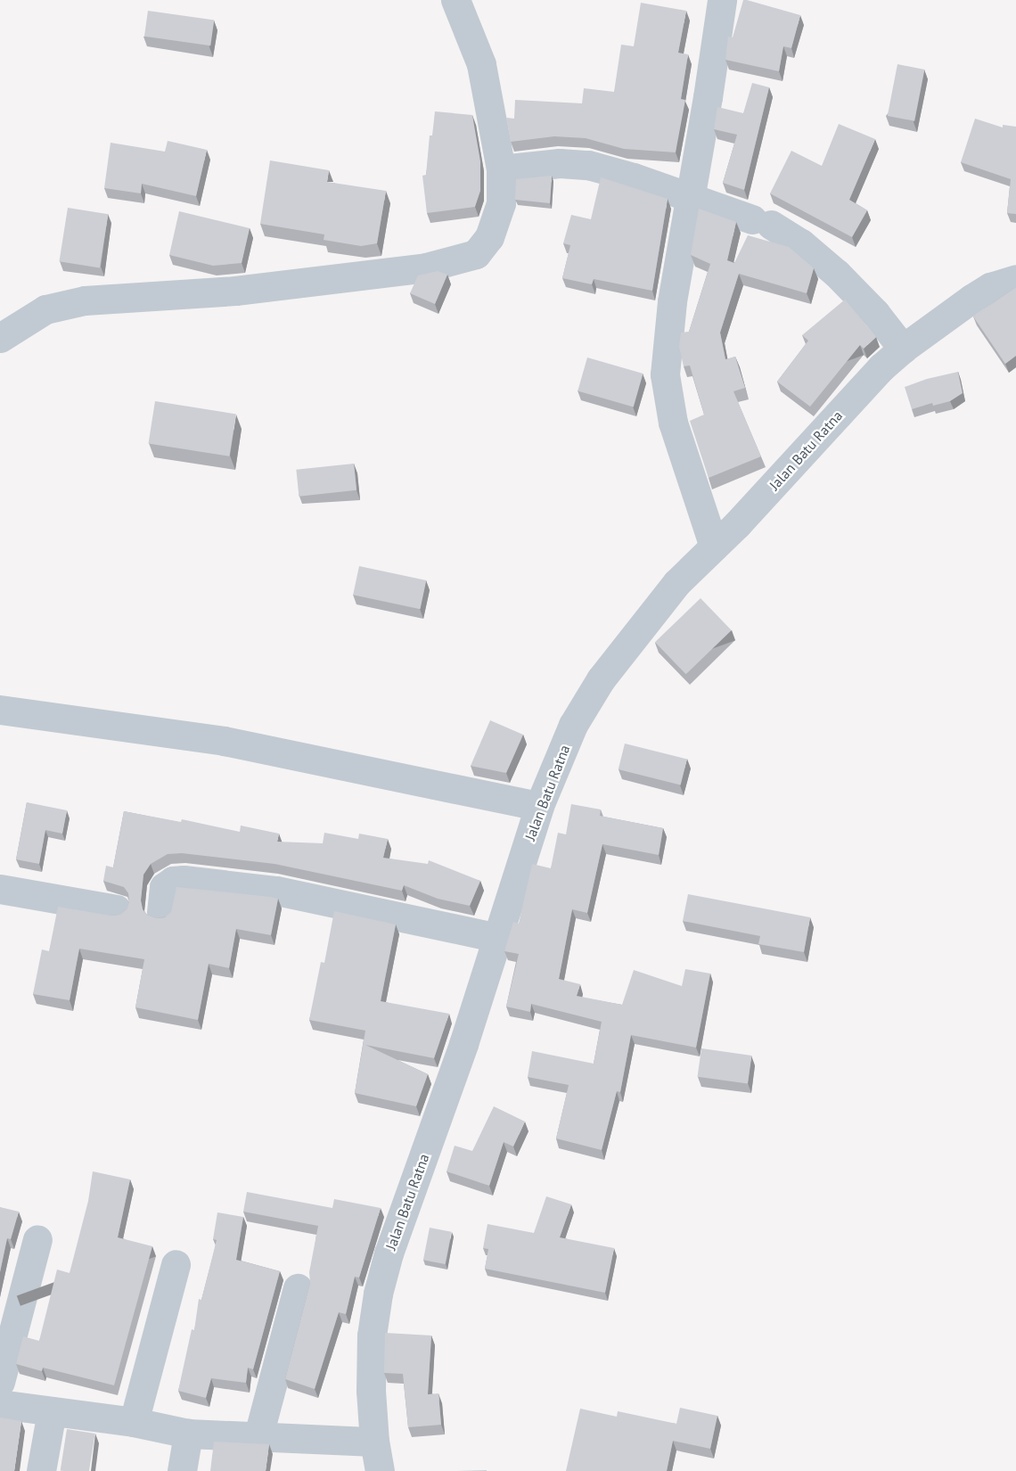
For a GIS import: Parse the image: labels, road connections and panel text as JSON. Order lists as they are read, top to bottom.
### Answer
{
  "streets": {
    "street": ["Jalan Batu Ratna"]
  }
}
